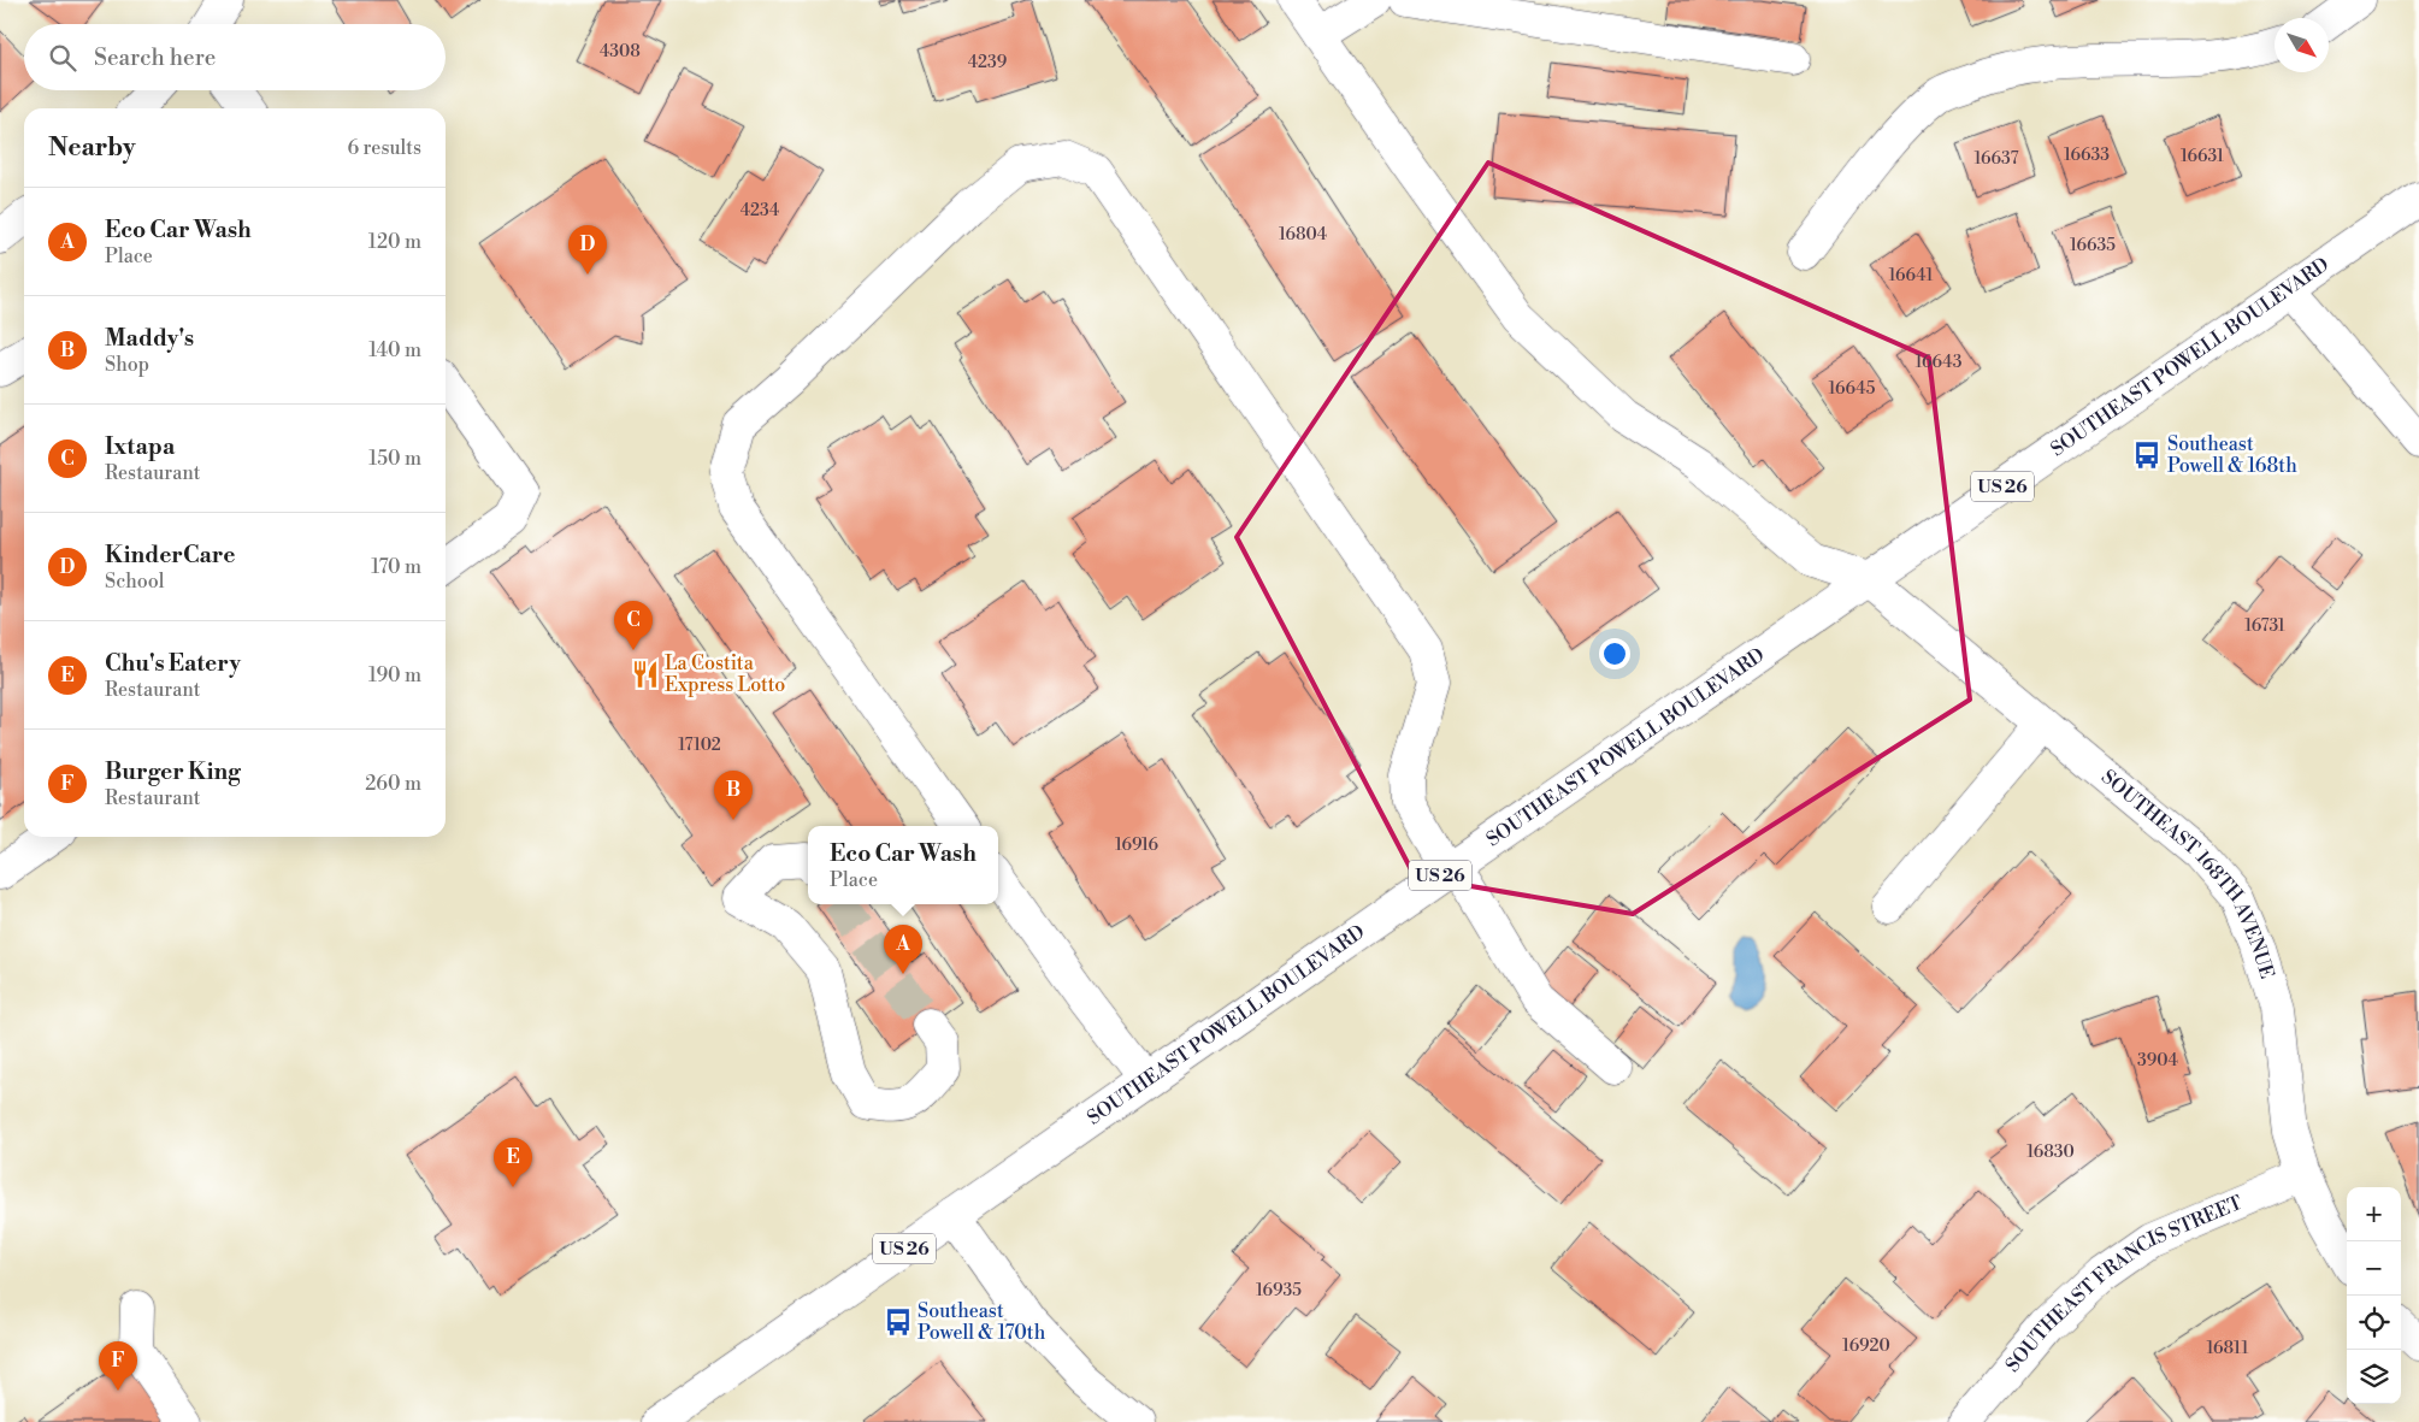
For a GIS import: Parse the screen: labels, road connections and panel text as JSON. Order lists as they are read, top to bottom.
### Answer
{
  "streets": {
    "main road": [
      "SOUTHEAST POWELL BOULEVARD",
      "US 26",
      "SOUTHEAST 168TH AVENUE",
      "SOUTHEAST FRANCIS STREET"
    ]
  },
  "crossings": [
    ["SOUTHEAST POWELL BOULEVARD", "SOUTHEAST 168TH AVENUE"],
    ["SOUTHEAST 168TH AVENUE", "SOUTHEAST FRANCIS STREET"]
  ],
  "places": {
    "bus stop": ["Southeast Powell & 168th", "Southeast Powell & 170th"],
    "restaurant": ["La Costita Express Lotto"]
  },
  "house_numbers": [
    "4308",
    "4239",
    "16633",
    "16631",
    "16637",
    "4234",
    "16804",
    "16635",
    "16641",
    "16643",
    "16645",
    "16731",
    "17102",
    "16916",
    "3904",
    "16830",
    "16935",
    "16920",
    "16811"
  ],
  "north": "bottom right",
  "page": {
    "search": "Search here",
    "heading": ["Nearby", "6 results"],
    "list": [
      {
        "mark": "A",
        "name": "Eco Car Wash",
        "note": "Place",
        "value": "120 m"
      },
      {
        "mark": "B",
        "name": "Maddy's",
        "note": "Shop",
        "value": "140 m"
      },
      {
        "mark": "C",
        "name": "Ixtapa",
        "note": "Restaurant",
        "value": "150 m"
      },
      {
        "mark": "D",
        "name": "KinderCare",
        "note": "School",
        "value": "170 m"
      },
      {
        "mark": "E",
        "name": "Chu's Eatery",
        "note": "Restaurant",
        "value": "190 m"
      },
      {
        "mark": "F",
        "name": "Burger King",
        "note": "Restaurant",
        "value": "260 m"
      }
    ],
    "pins": [
      "D",
      "C",
      "B",
      "A",
      "E",
      "F"
    ],
    "popup": ["Eco Car Wash", "Place"],
    "map_buttons": ["+", "−"]
  }
}
